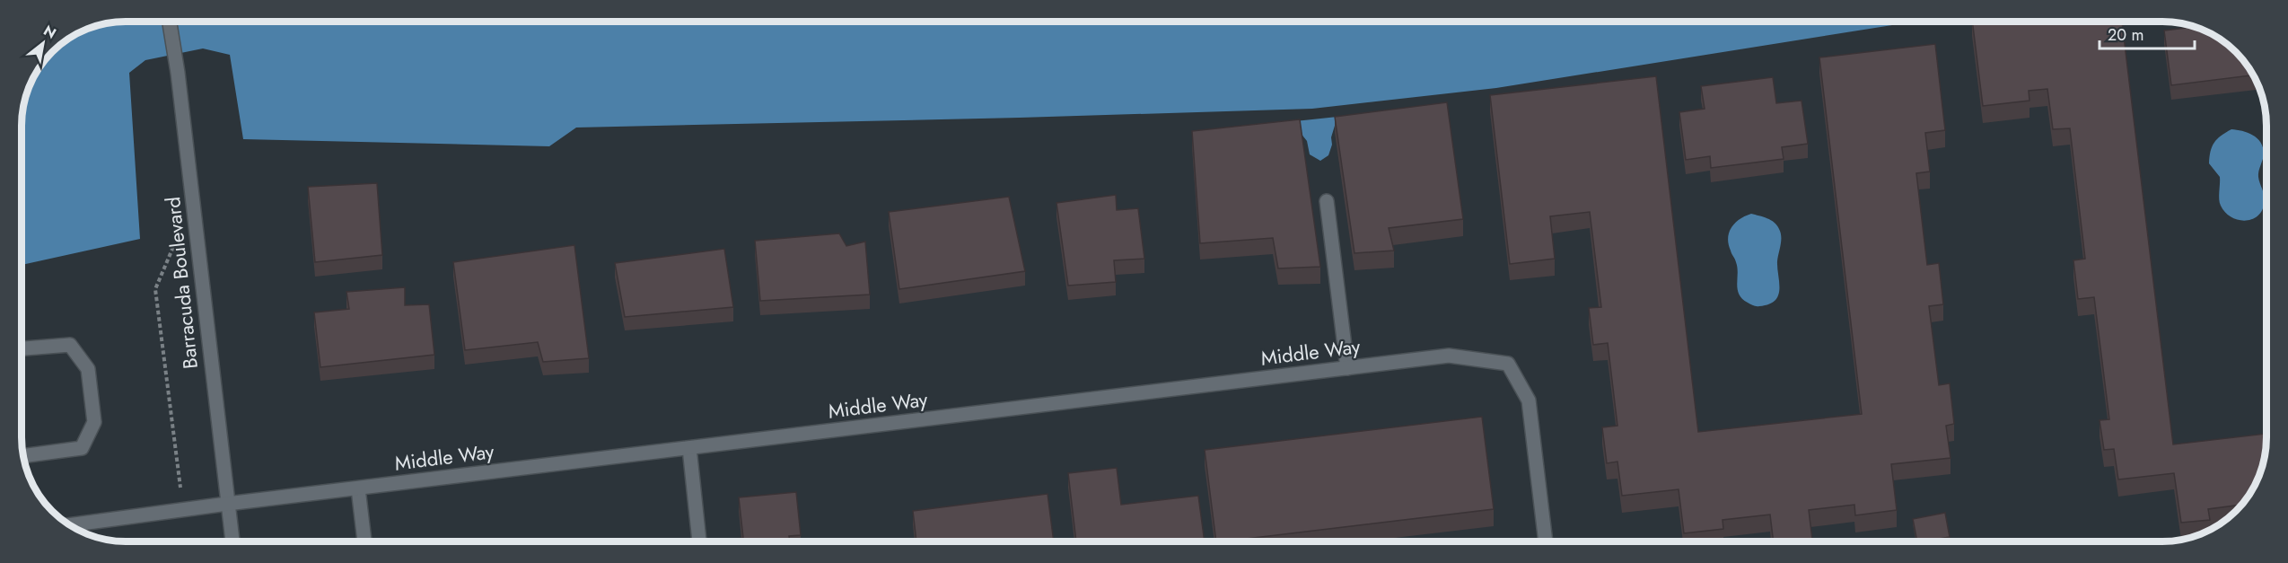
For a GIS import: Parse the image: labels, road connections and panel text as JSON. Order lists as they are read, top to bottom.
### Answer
{
  "streets": {
    "street": ["Barracuda Boulevard", "Middle Way"]
  },
  "crossings": [
    ["Barracuda Boulevard", "Middle Way"]
  ],
  "scale_bar": "20 m",
  "north": "top right"
}
